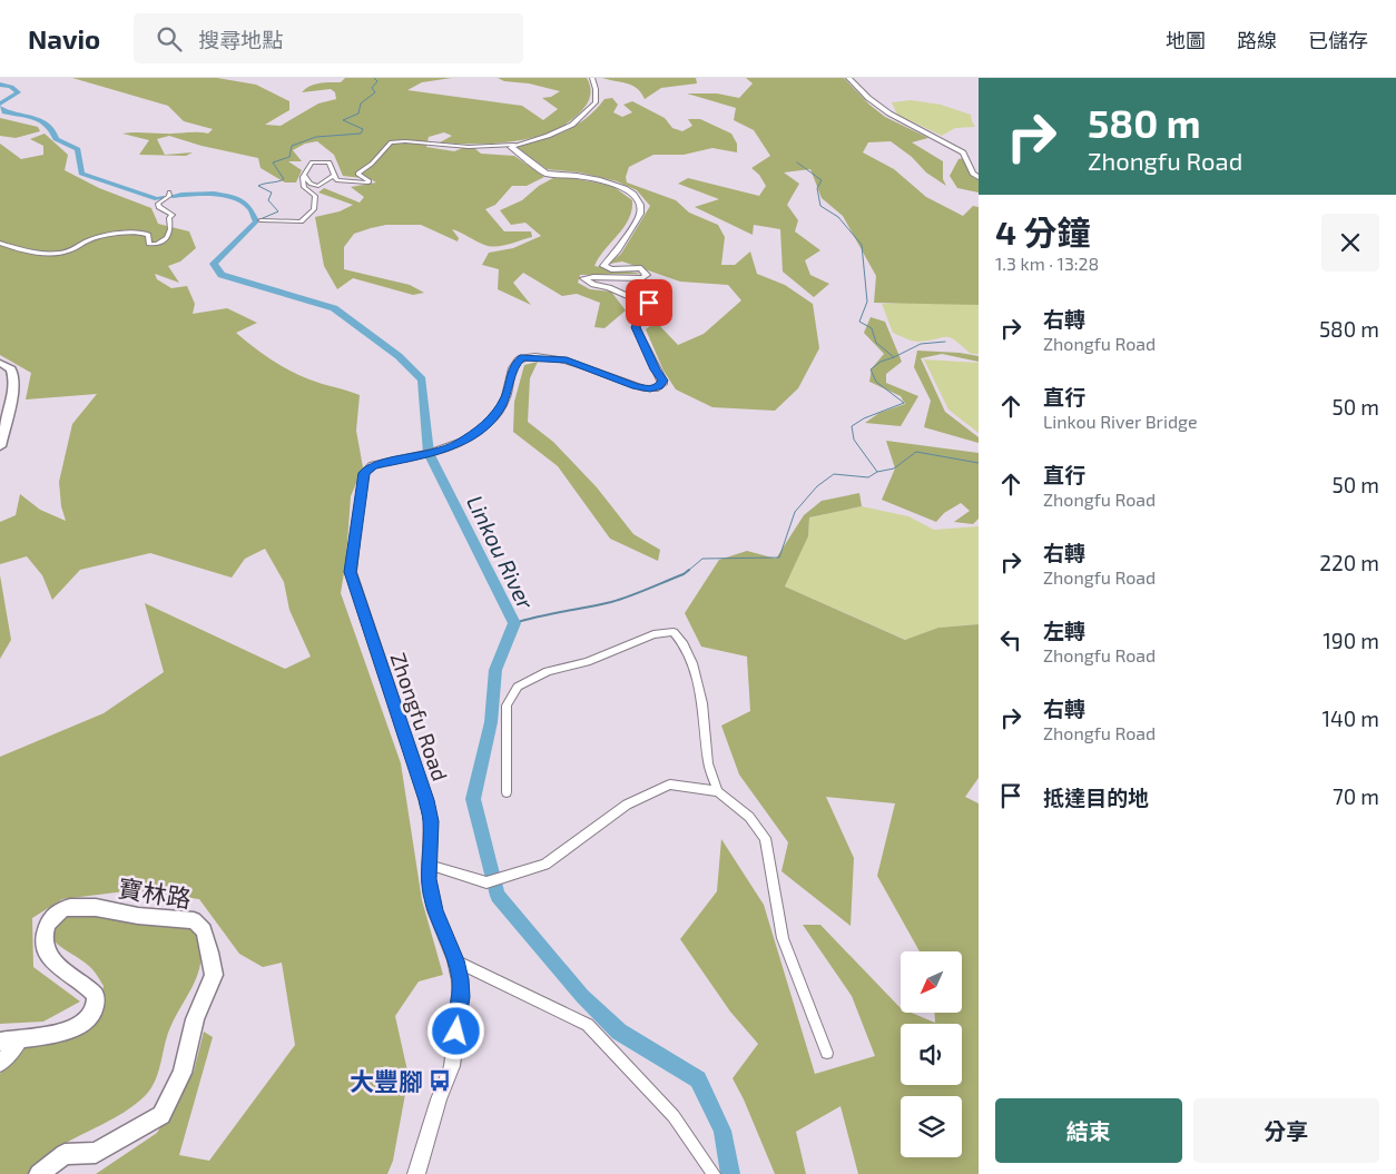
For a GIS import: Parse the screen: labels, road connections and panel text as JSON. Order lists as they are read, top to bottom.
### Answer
{
  "streets": {
    "main road": ["寶林路"],
    "street": ["Zhongfu Road"]
  },
  "water": ["Linkou River"],
  "places": {
    "bus stop": ["大豐腳"]
  },
  "north": "bottom left",
  "page": {
    "header": "Navio",
    "search": "搜尋地點",
    "nav": ["地圖", "路線", "已儲存"],
    "turn": ["580 m", "Zhongfu Road"],
    "heading": ["4 分鐘", "1.3 km · 13:28"],
    "list": [
      {
        "name": "右轉",
        "note": "Zhongfu Road",
        "value": "580 m"
      },
      {
        "name": "直行",
        "note": "Linkou River Bridge",
        "value": "50 m"
      },
      {
        "name": "直行",
        "note": "Zhongfu Road",
        "value": "50 m"
      },
      {
        "name": "右轉",
        "note": "Zhongfu Road",
        "value": "220 m"
      },
      {
        "name": "左轉",
        "note": "Zhongfu Road",
        "value": "190 m"
      },
      {
        "name": "右轉",
        "note": "Zhongfu Road",
        "value": "140 m"
      },
      {
        "name": "抵達目的地",
        "value": "70 m"
      }
    ],
    "buttons": ["結束", "分享"]
  }
}
